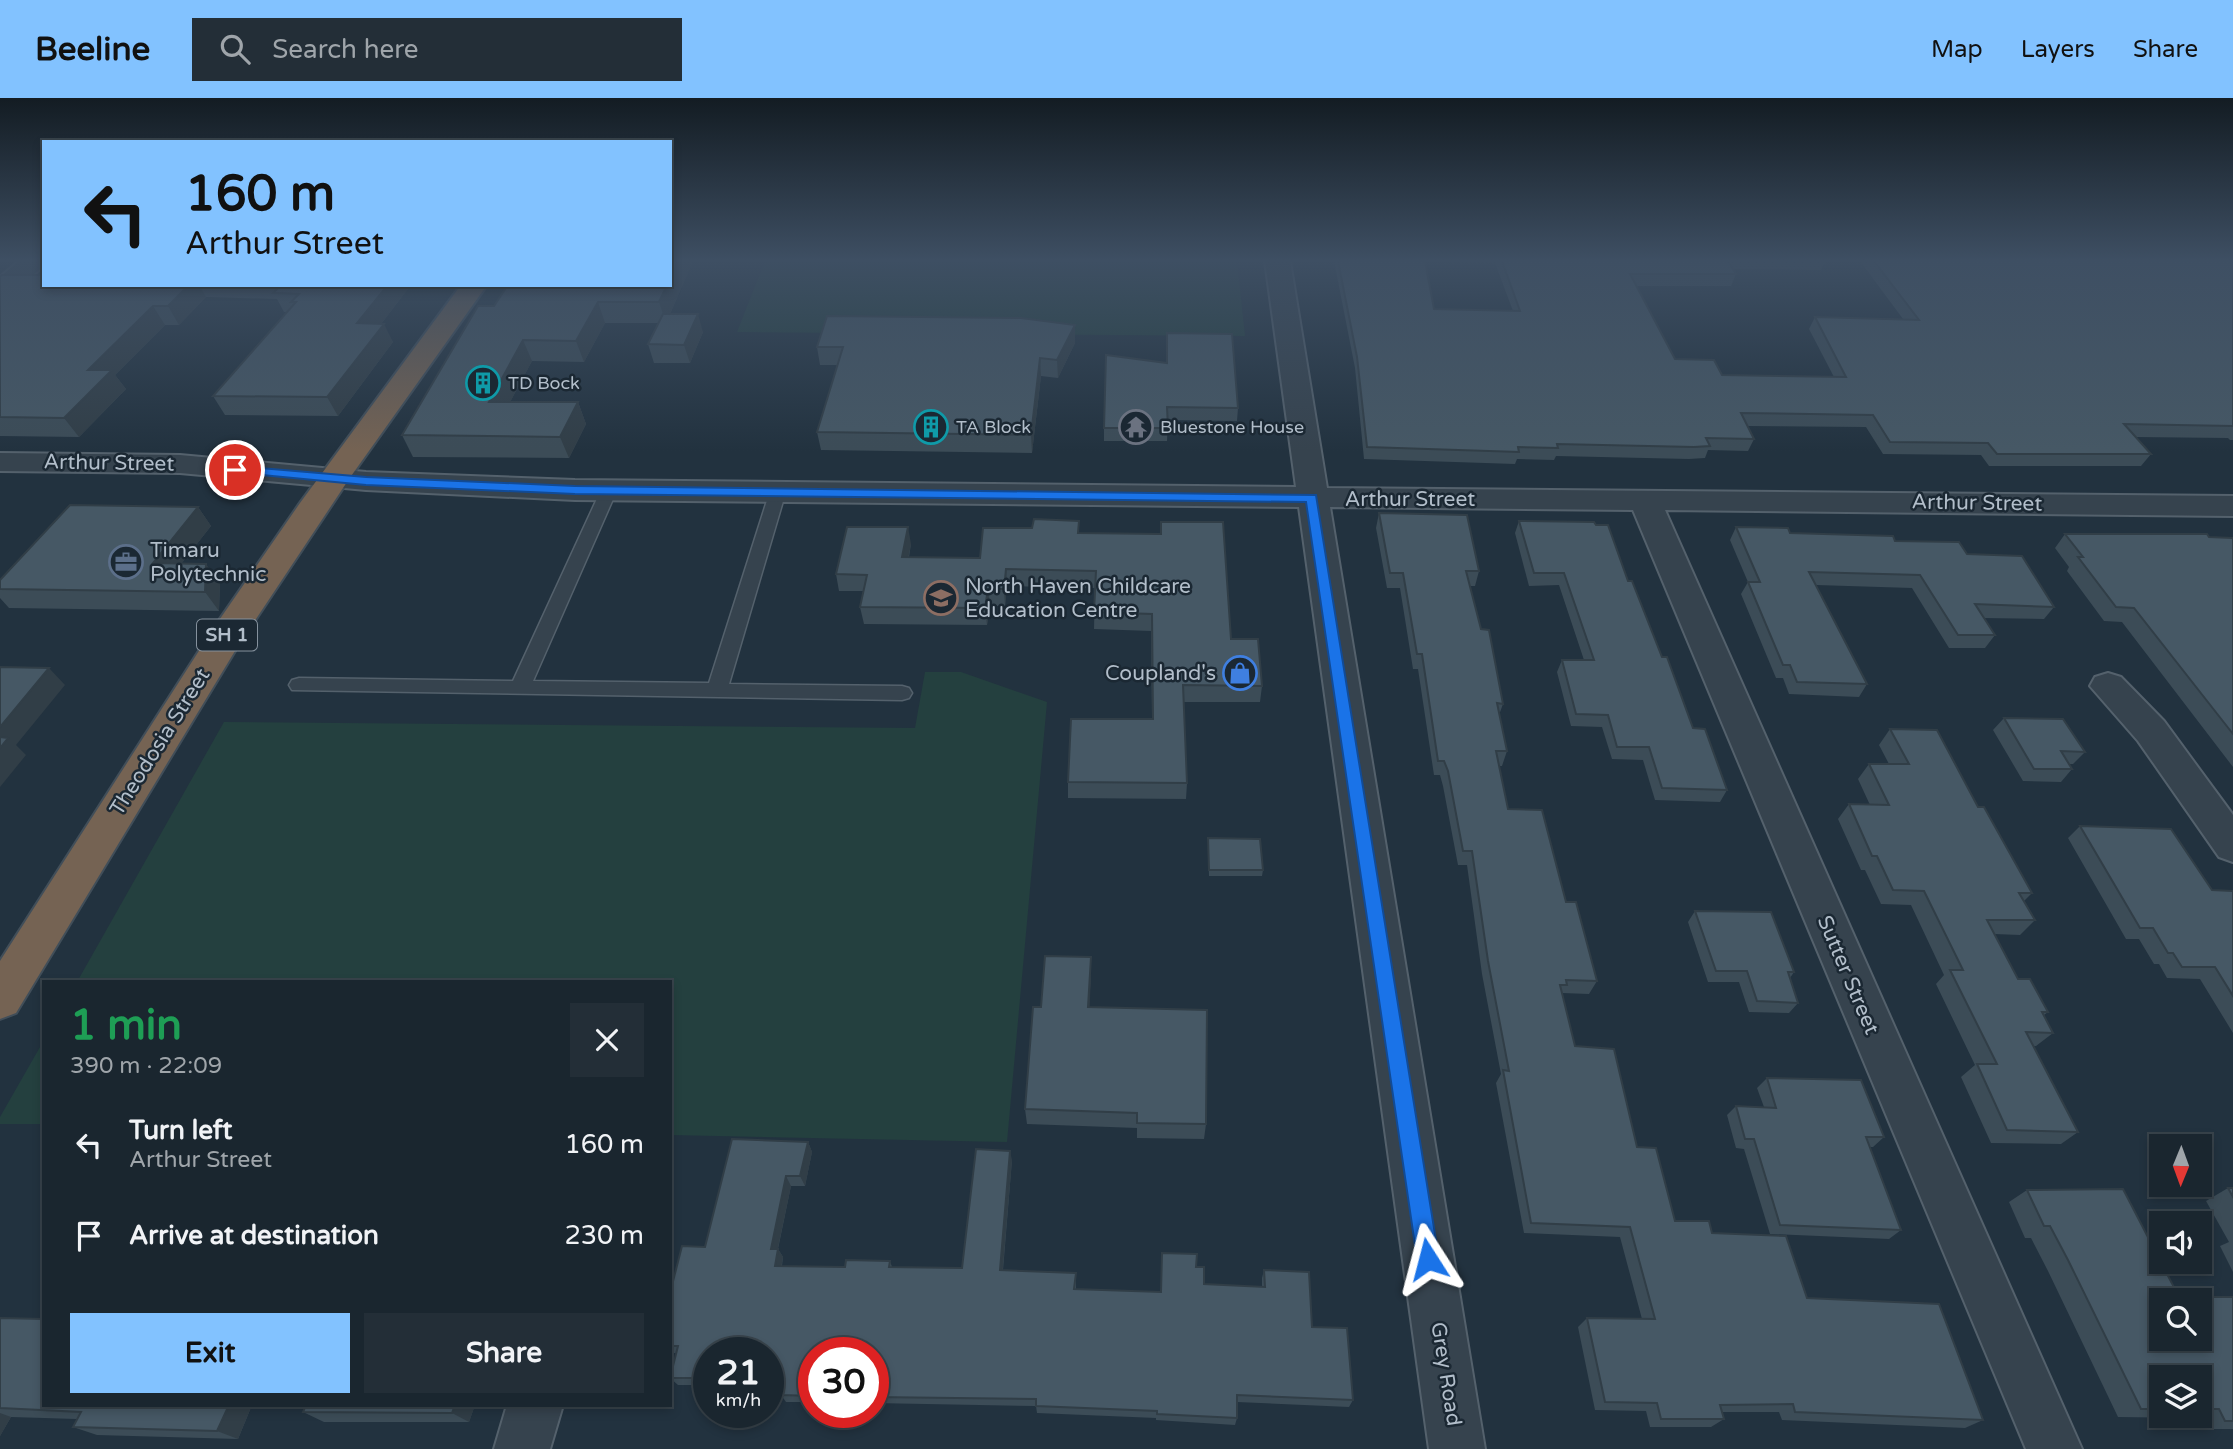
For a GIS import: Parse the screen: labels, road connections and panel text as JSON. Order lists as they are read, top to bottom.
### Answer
{
  "streets": {
    "highway": ["SH 1", "Theodosia Street"],
    "street": ["Arthur Street", "Sutter Street", "Grey Road"]
  },
  "crossings": [
    ["Arthur Street", "Theodosia Street"],
    ["Arthur Street", "Sutter Street"],
    ["Arthur Street", "Grey Road"]
  ],
  "places": {
    "building": ["TD Bock", "TA Block"],
    "temple": ["Bluestone House"],
    "office": ["Timaru Polytechnic"],
    "school or university": ["North Haven Childcare Education Centre"],
    "shop": ["Coupland's"]
  },
  "north": "bottom",
  "page": {
    "header": "Beeline",
    "search": "Search here",
    "nav": ["Map", "Layers", "Share"],
    "turn": ["160 m", "Arthur Street"],
    "heading": ["1 min", "390 m · 22:09"],
    "list": [
      {
        "name": "Turn left",
        "note": "Arthur Street",
        "value": "160 m"
      },
      {
        "name": "Arrive at destination",
        "value": "230 m"
      }
    ],
    "buttons": ["Exit", "Share"],
    "speed": "21 km/h",
    "limit": "30"
  }
}
